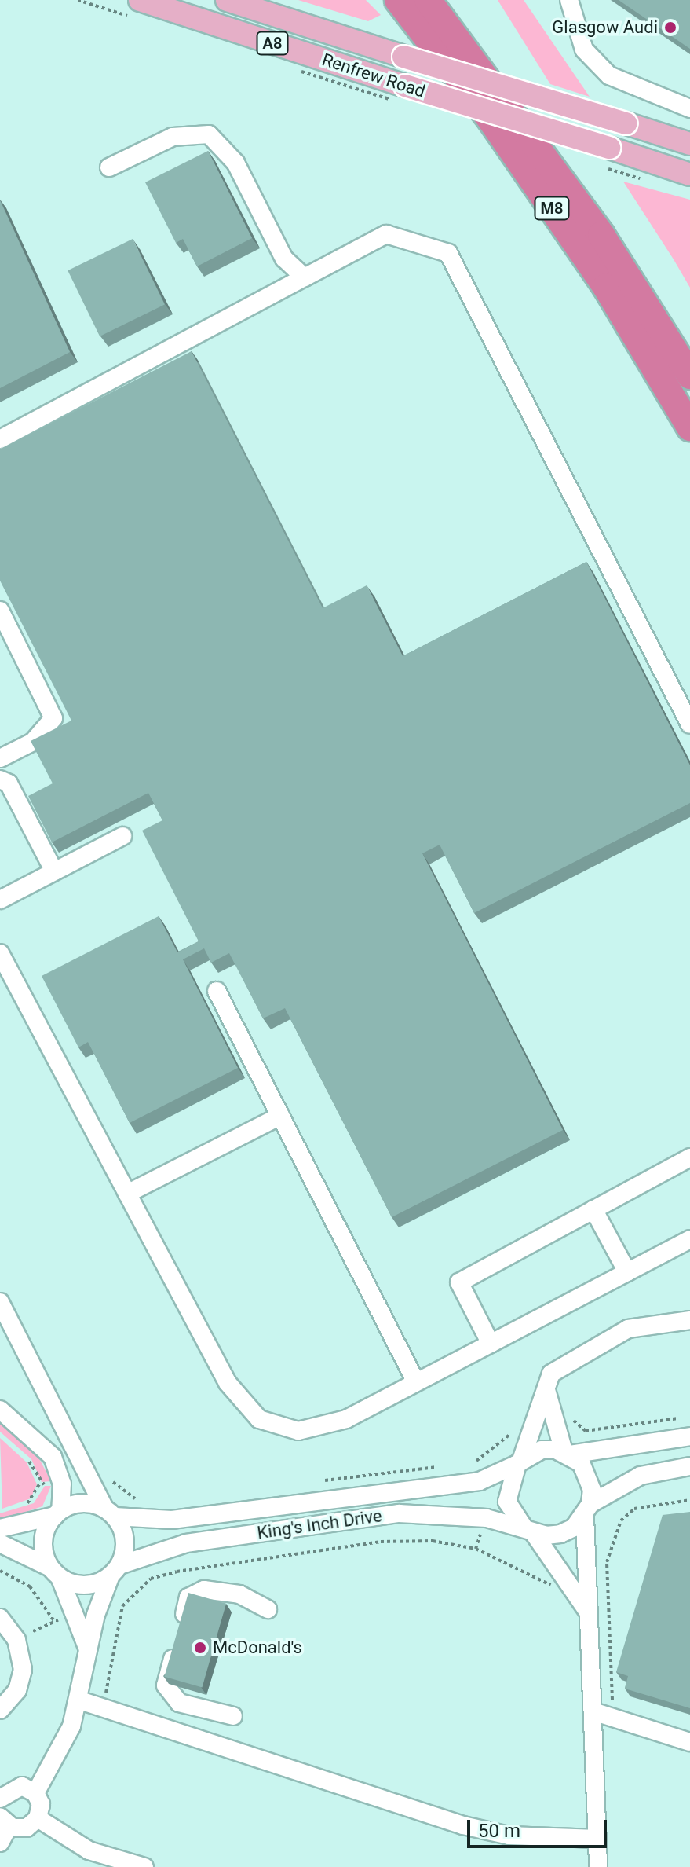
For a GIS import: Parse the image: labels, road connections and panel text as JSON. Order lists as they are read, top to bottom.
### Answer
{
  "streets": {
    "highway": ["M8"],
    "main road": ["A8", "Renfrew Road"],
    "street": ["King's Inch Drive"]
  },
  "places": ["Glasgow Audi", "McDonald's"],
  "scale_bar": "50 m"
}
